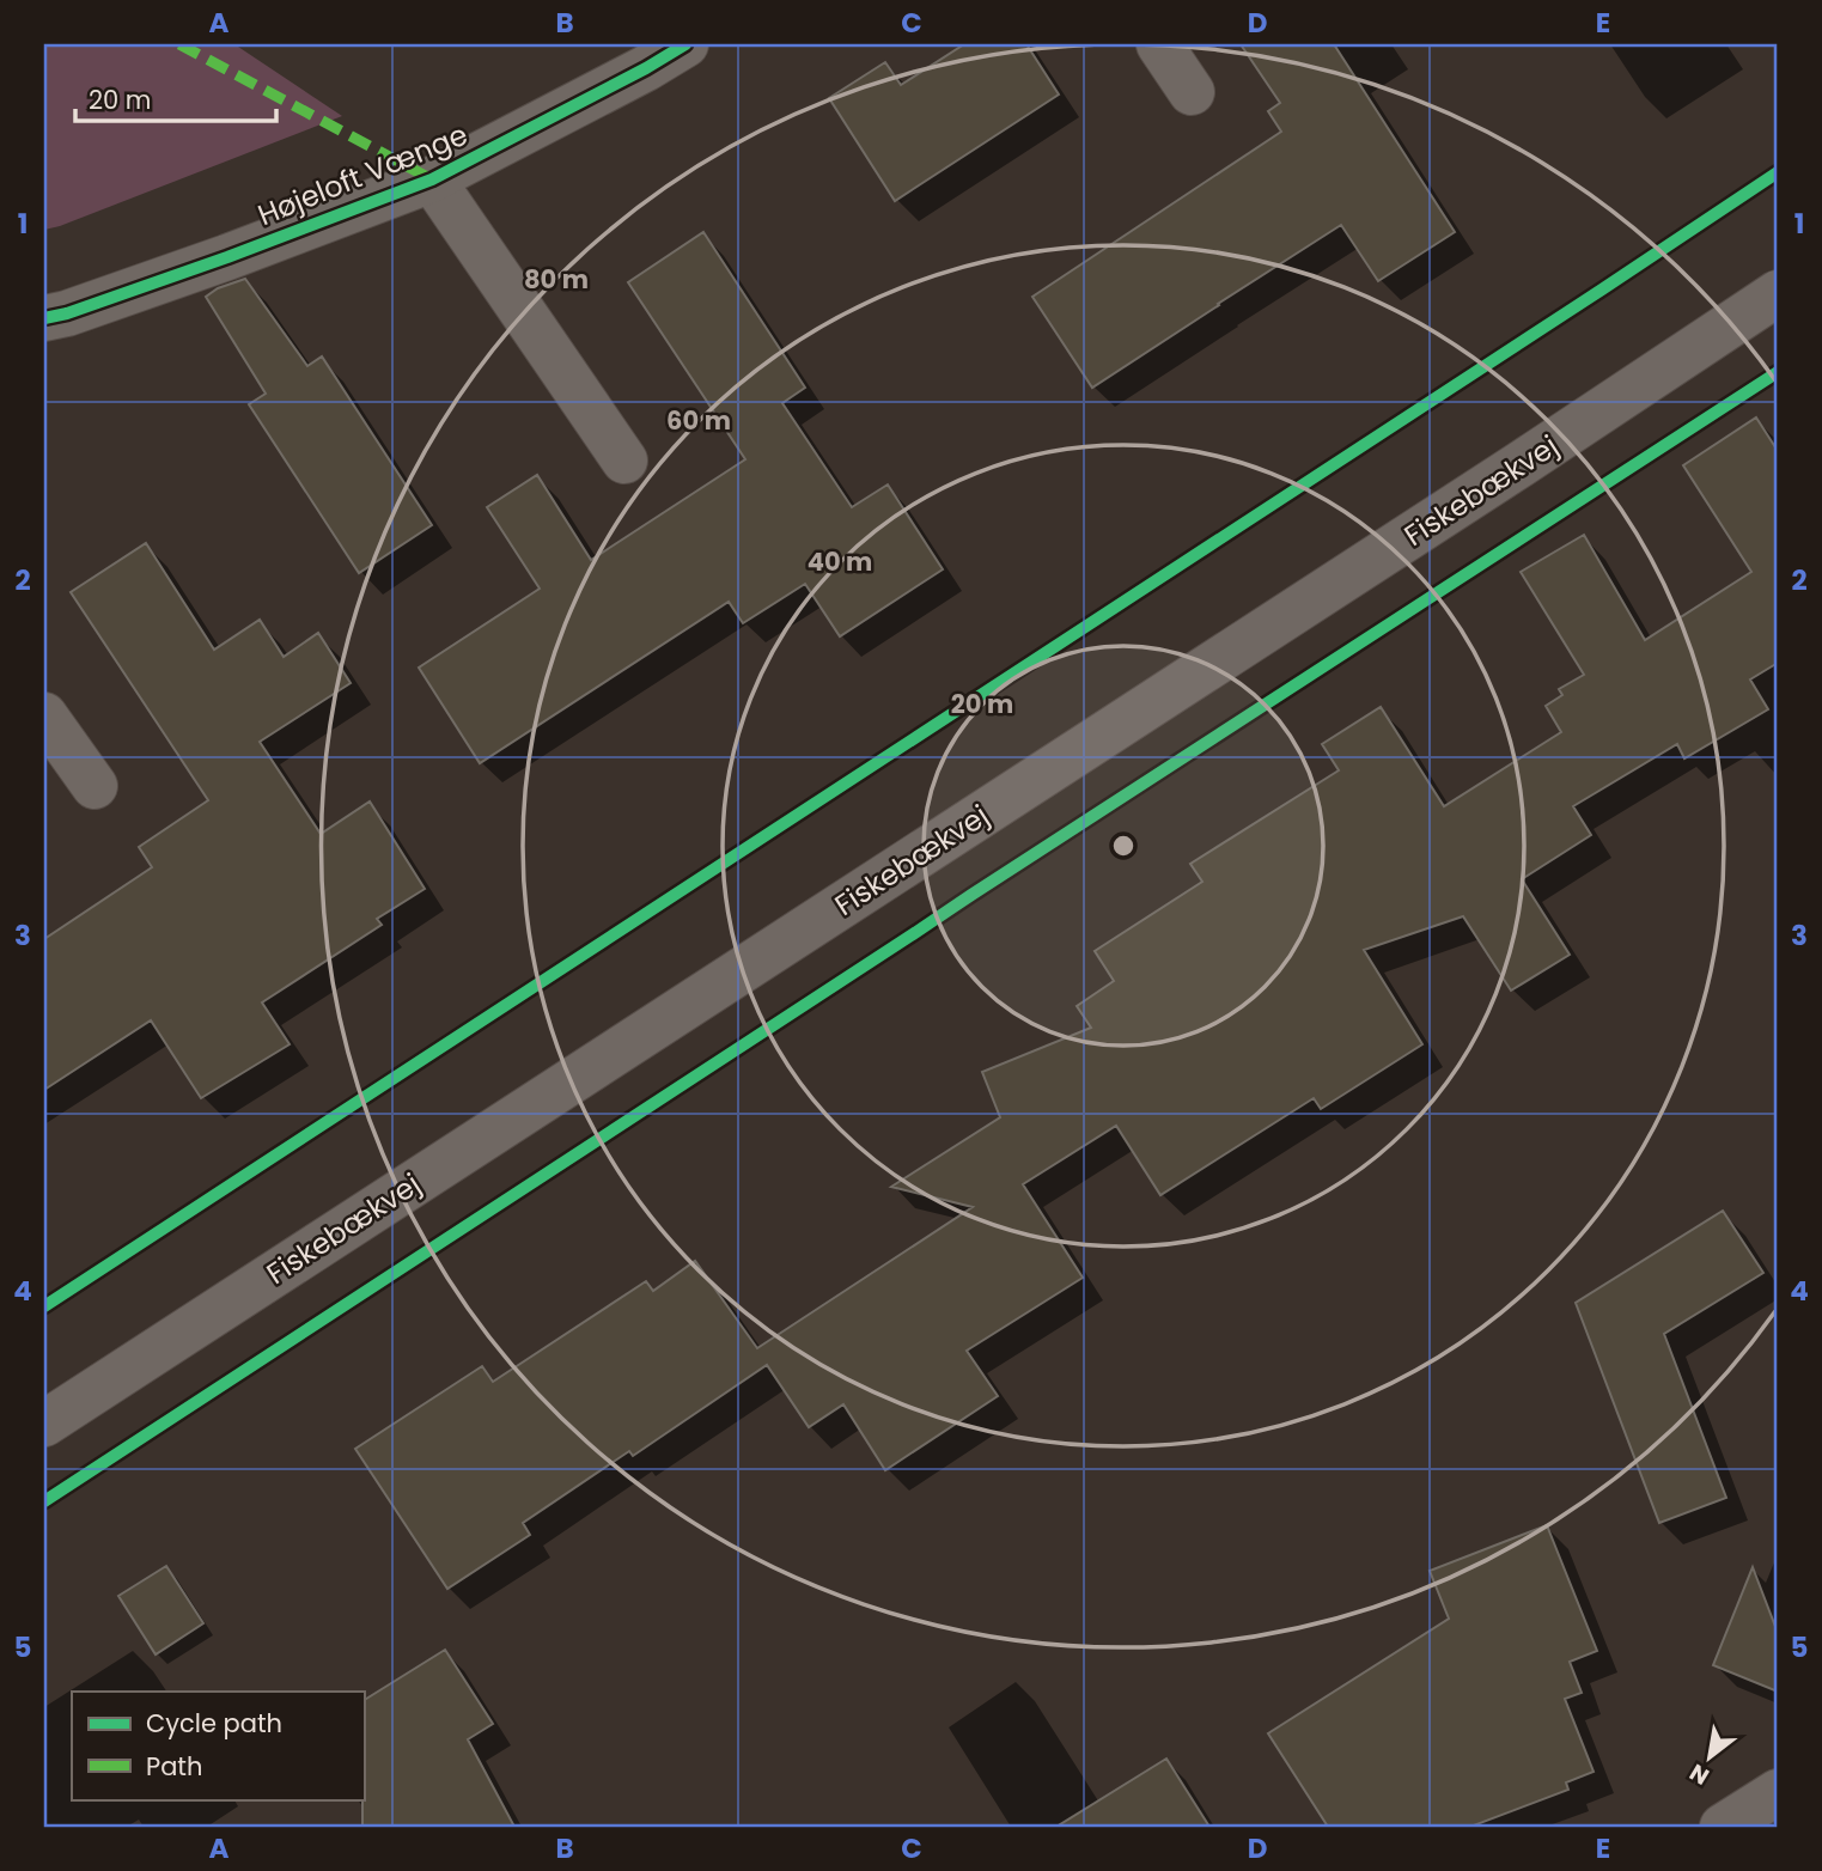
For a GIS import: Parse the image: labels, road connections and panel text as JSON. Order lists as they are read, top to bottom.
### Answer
{
  "streets": {
    "street": ["Højeloft Vænge", "Fiskebækvej"]
  },
  "legend": ["Cycle path", "Path"],
  "scale_bar": "20 m",
  "north": "bottom left",
  "grid": {
    "columns": [
      "A",
      "B",
      "C",
      "D",
      "E"
    ],
    "rows": [
      "1",
      "2",
      "3",
      "4",
      "5"
    ]
  },
  "rings": [
    "80 m",
    "60 m",
    "40 m",
    "20 m"
  ]
}
